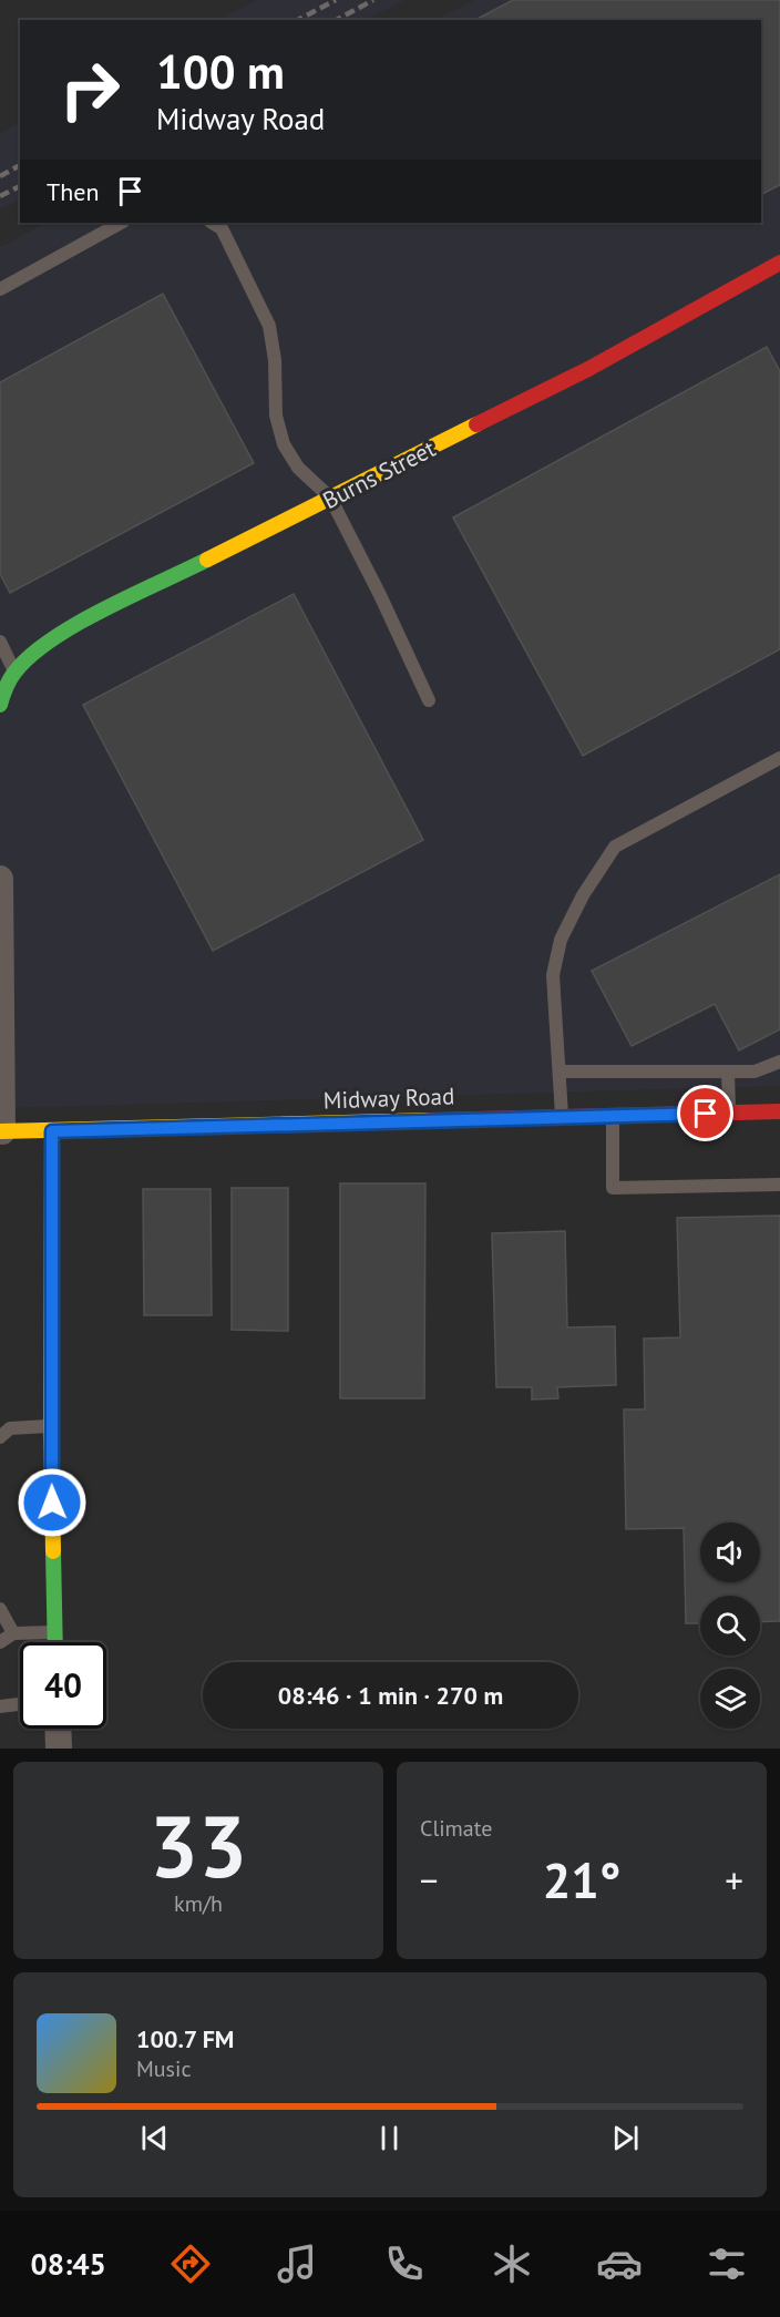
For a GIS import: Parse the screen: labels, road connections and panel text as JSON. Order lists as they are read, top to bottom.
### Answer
{
  "streets": {
    "street": ["Burns Street", "Midway Road"]
  },
  "page": {
    "turn": ["100 m", "Midway Road"],
    "then": "Then",
    "limit": "40",
    "trip": "08:46 · 1 min · 270 m",
    "tile": [
      ["33", "km/h"],
      "Climate"
    ],
    "heat": ["−", "21°", "+"],
    "song": ["100.7 FM", "Music"],
    "tabs": "08:45"
  }
}
